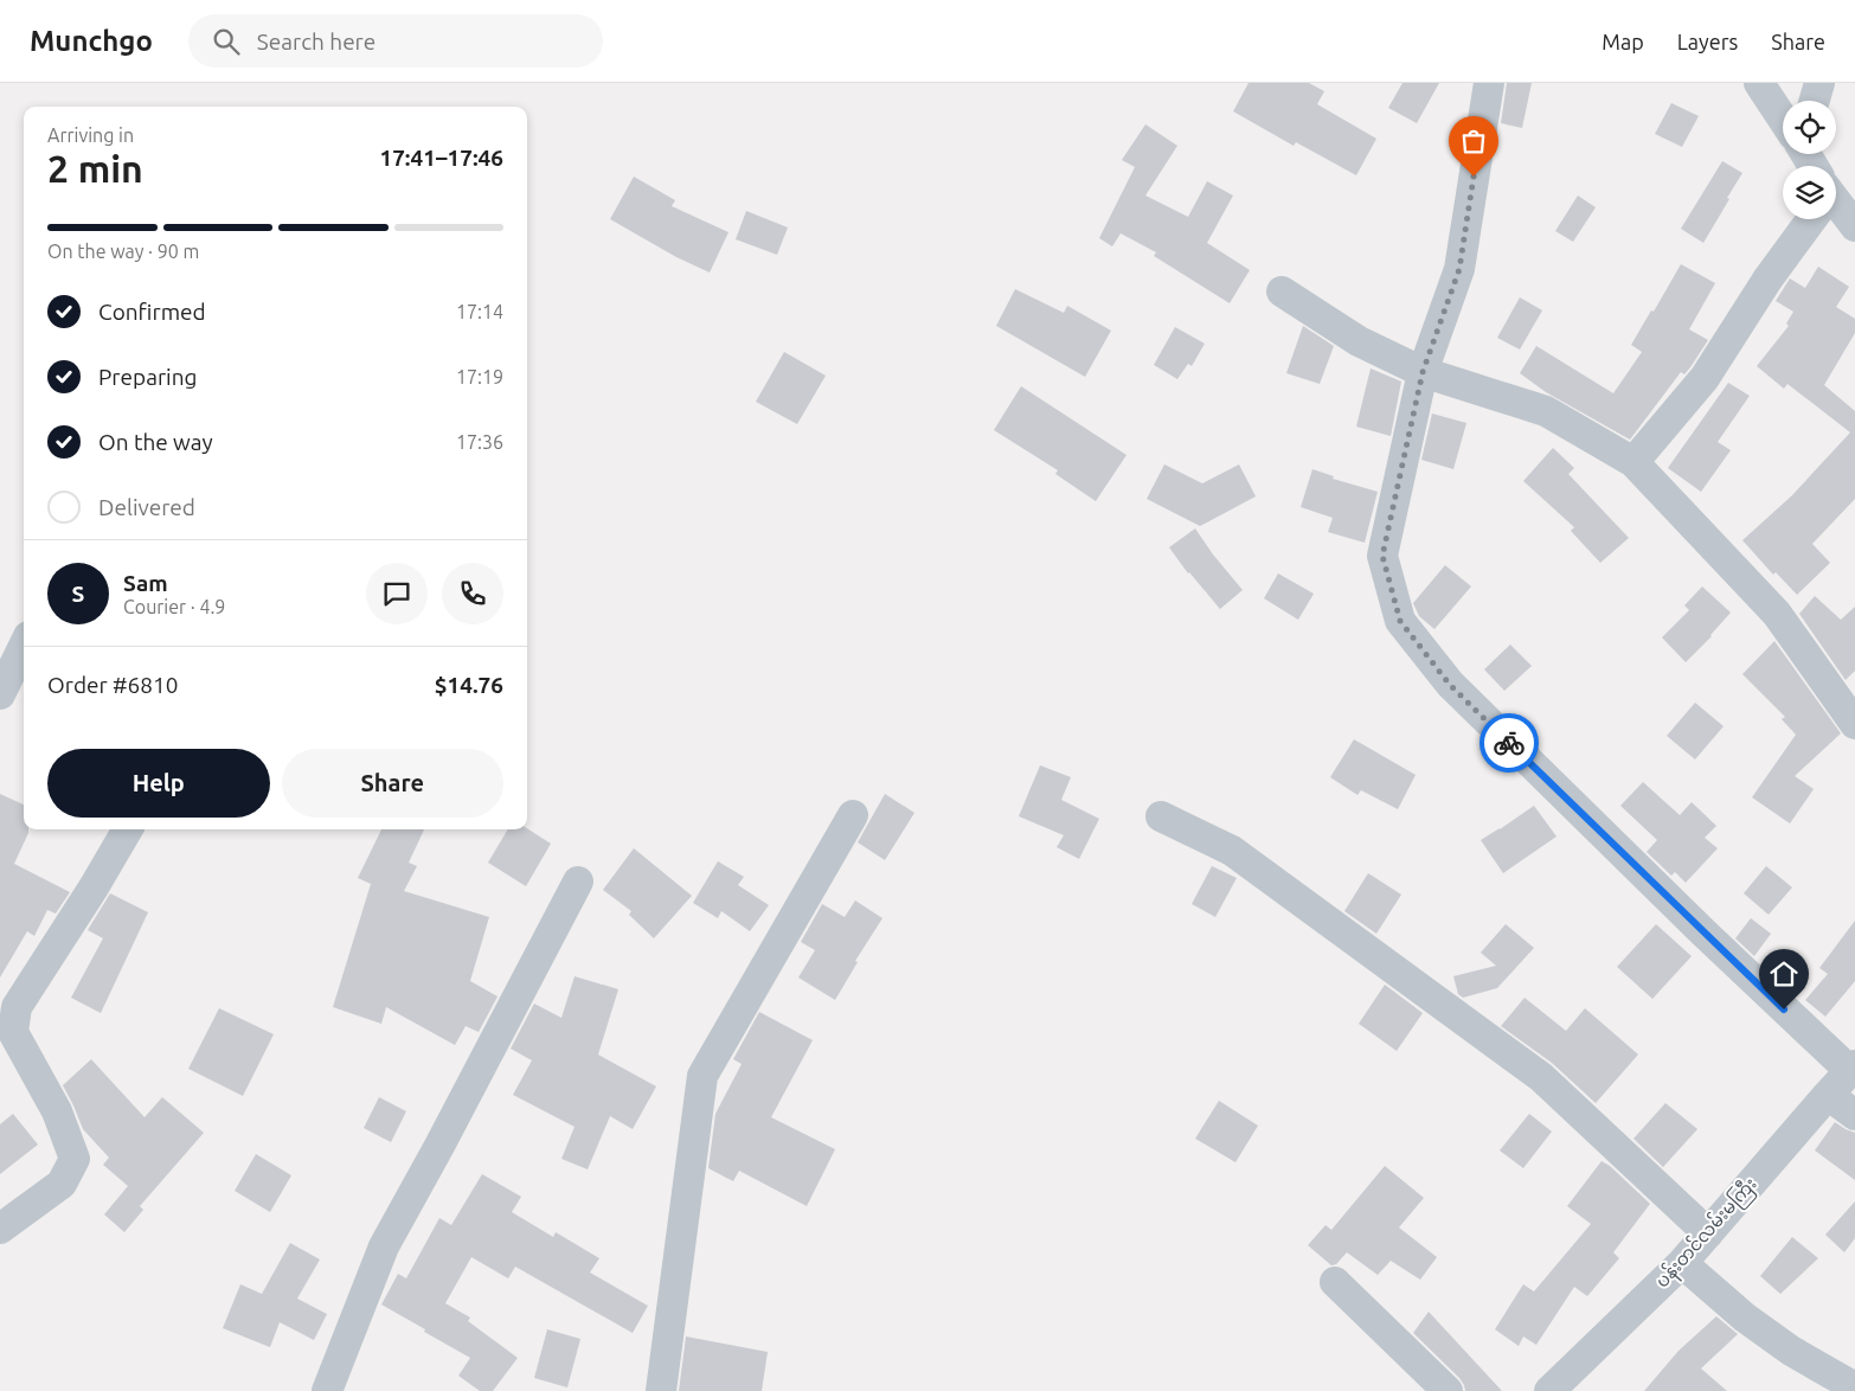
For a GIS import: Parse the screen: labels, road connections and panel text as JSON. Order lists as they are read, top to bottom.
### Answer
{
  "streets": {
    "street": ["ပန်းတင်လမ်းမကြီး"]
  },
  "page": {
    "header": "Munchgo",
    "search": "Search here",
    "nav": ["Map", "Layers", "Share"],
    "heading": ["2 min", "Arriving in", "17:41–17:46"],
    "panel": [
      "Sam",
      "Courier · 4.9",
      "Order #6810",
      "$14.76"
    ],
    "bar": "On the way · 90 m",
    "list": [
      ["Confirmed", "17:14"],
      ["Preparing", "17:19"],
      ["On the way", "17:36"],
      "Delivered"
    ],
    "round": "S",
    "buttons": ["Help", "Share"]
  }
}
